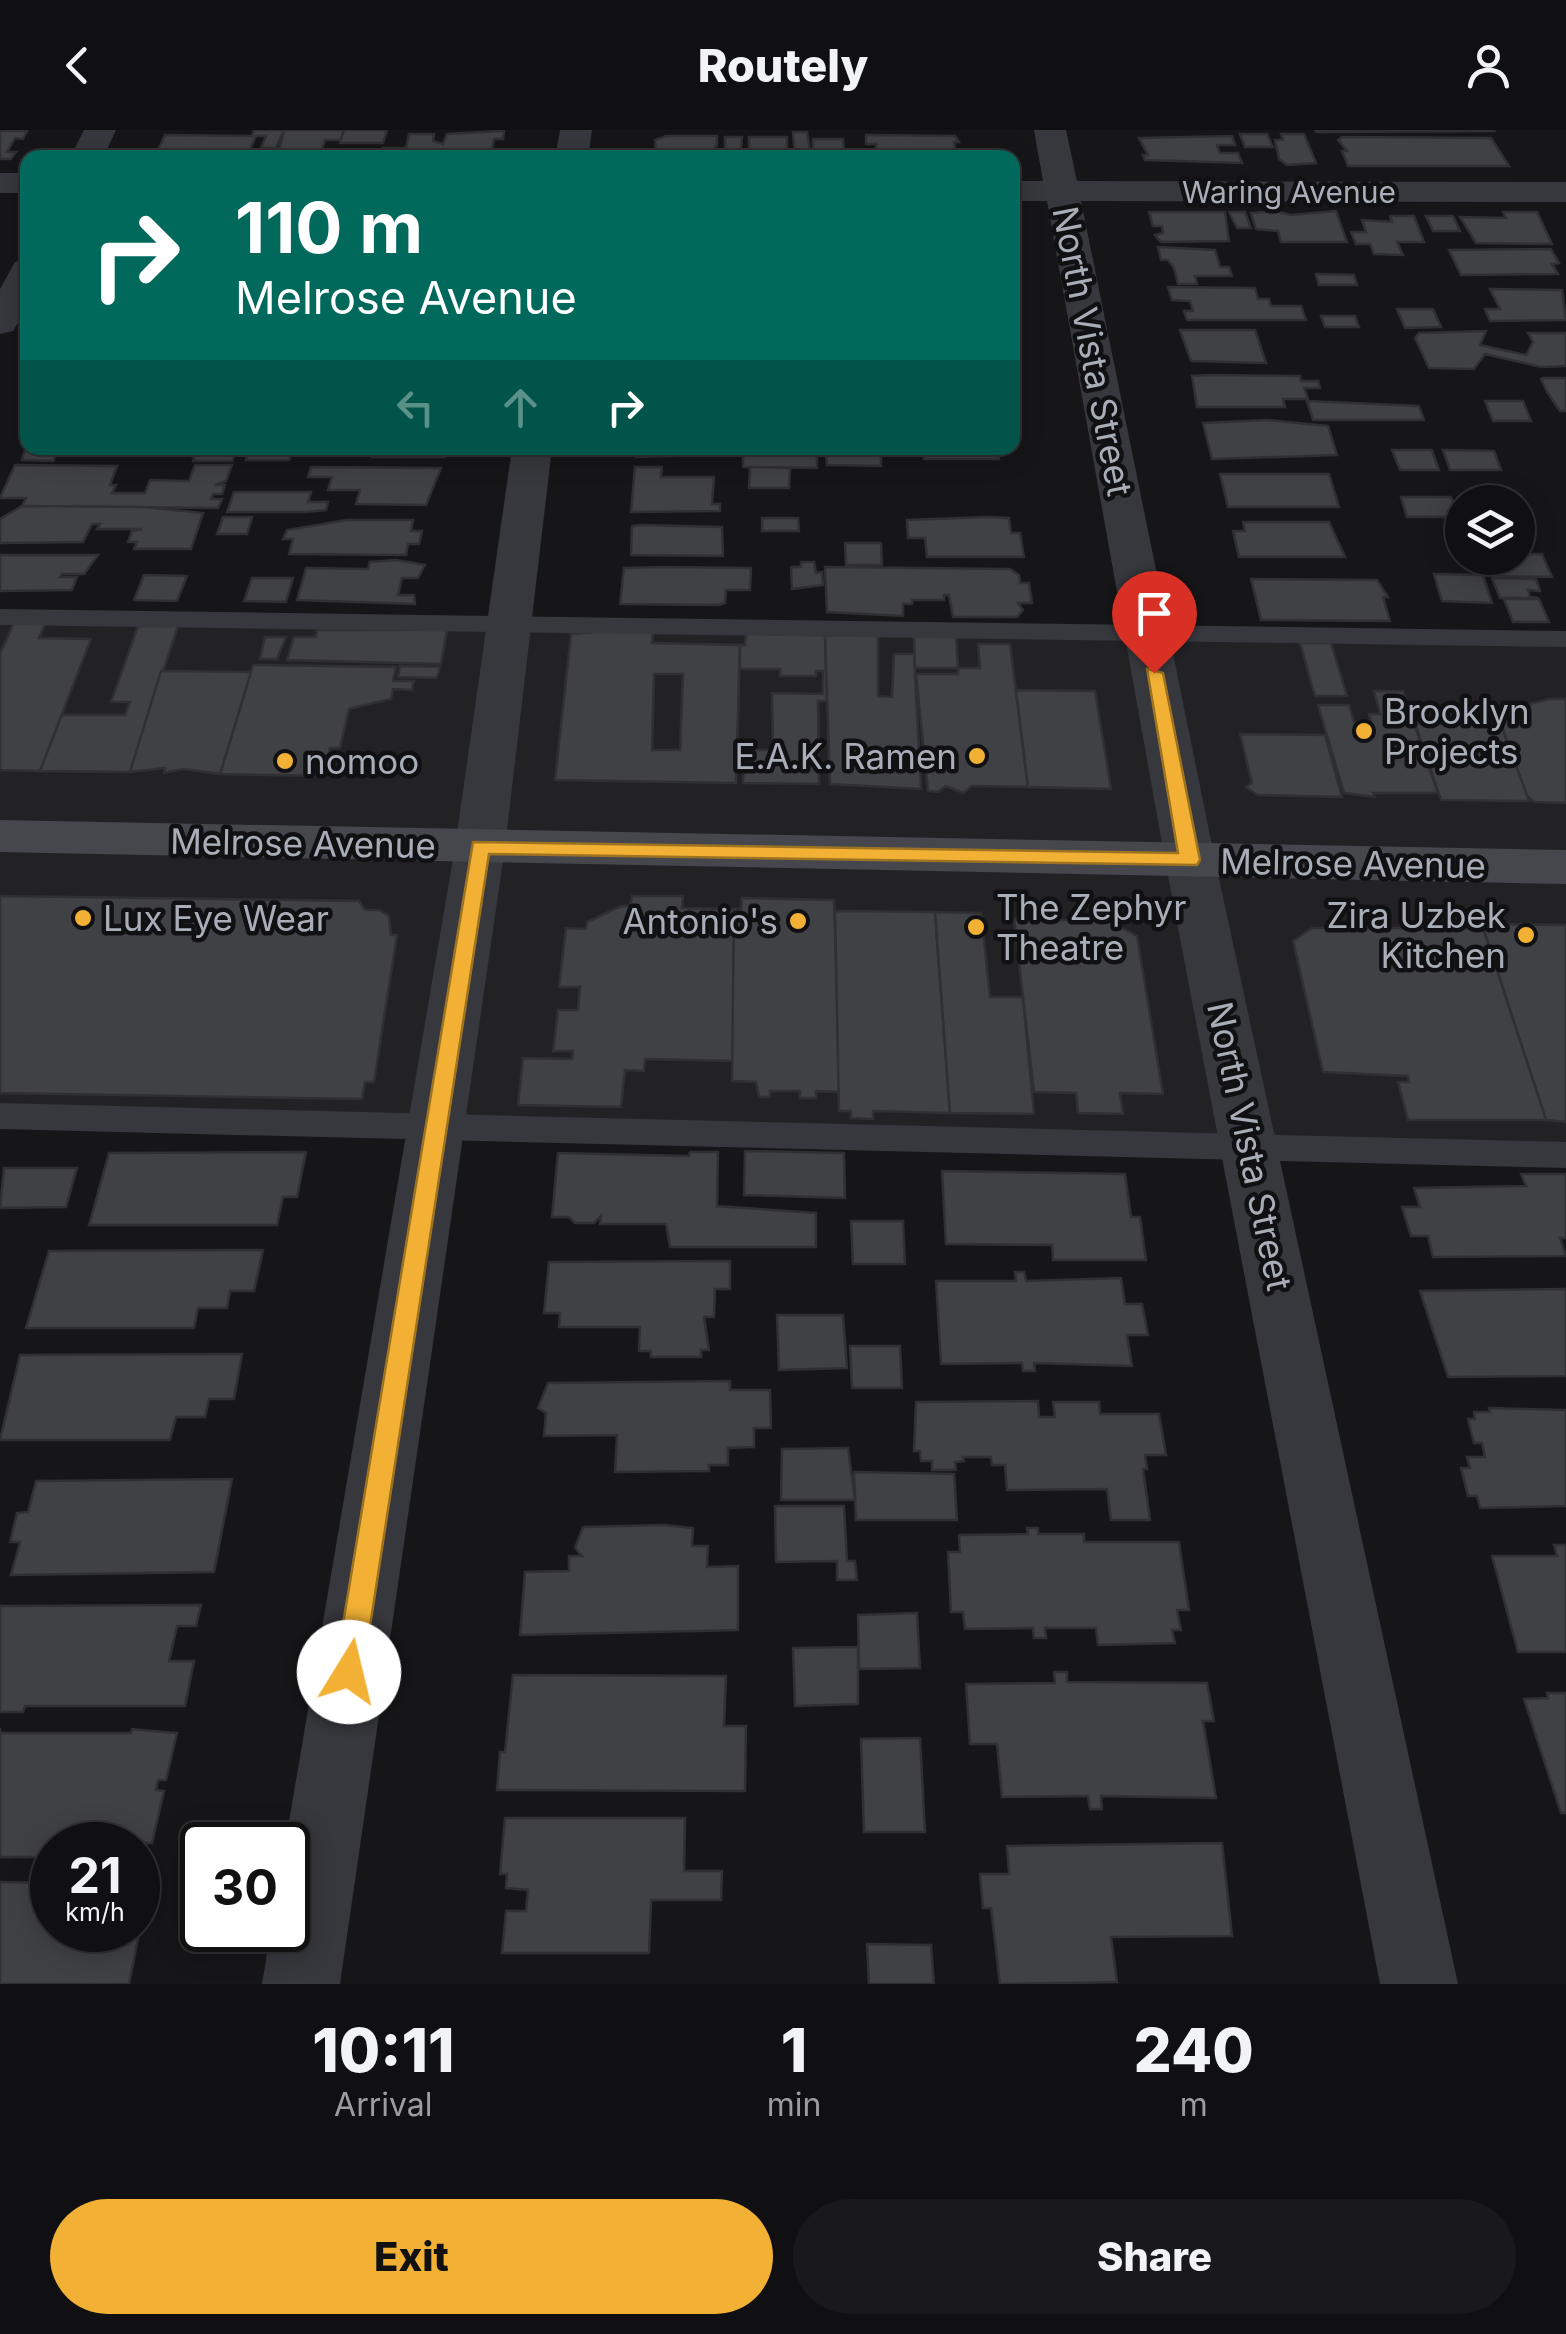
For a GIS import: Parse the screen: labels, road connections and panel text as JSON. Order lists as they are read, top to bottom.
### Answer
{
  "streets": {
    "main road": ["Melrose Avenue"],
    "street": ["Waring Avenue", "North Vista Street"]
  },
  "crossings": [
    ["Waring Avenue", "North Vista Street"],
    ["North Vista Street", "Melrose Avenue"]
  ],
  "places": [
    "Brooklyn Projects",
    "E.A.K. Ramen",
    "nomoo",
    "Lux Eye Wear",
    "Antonio's",
    "The Zephyr Theatre",
    "Zira Uzbek Kitchen"
  ],
  "page": {
    "header": "Routely",
    "turn": ["110 m", "Melrose Avenue"],
    "speed": "21 km/h",
    "limit": "30",
    "eta": [
      "10:11",
      "Arrival",
      "1",
      "min",
      "240",
      "m"
    ],
    "buttons": ["Exit", "Share"]
  }
}
